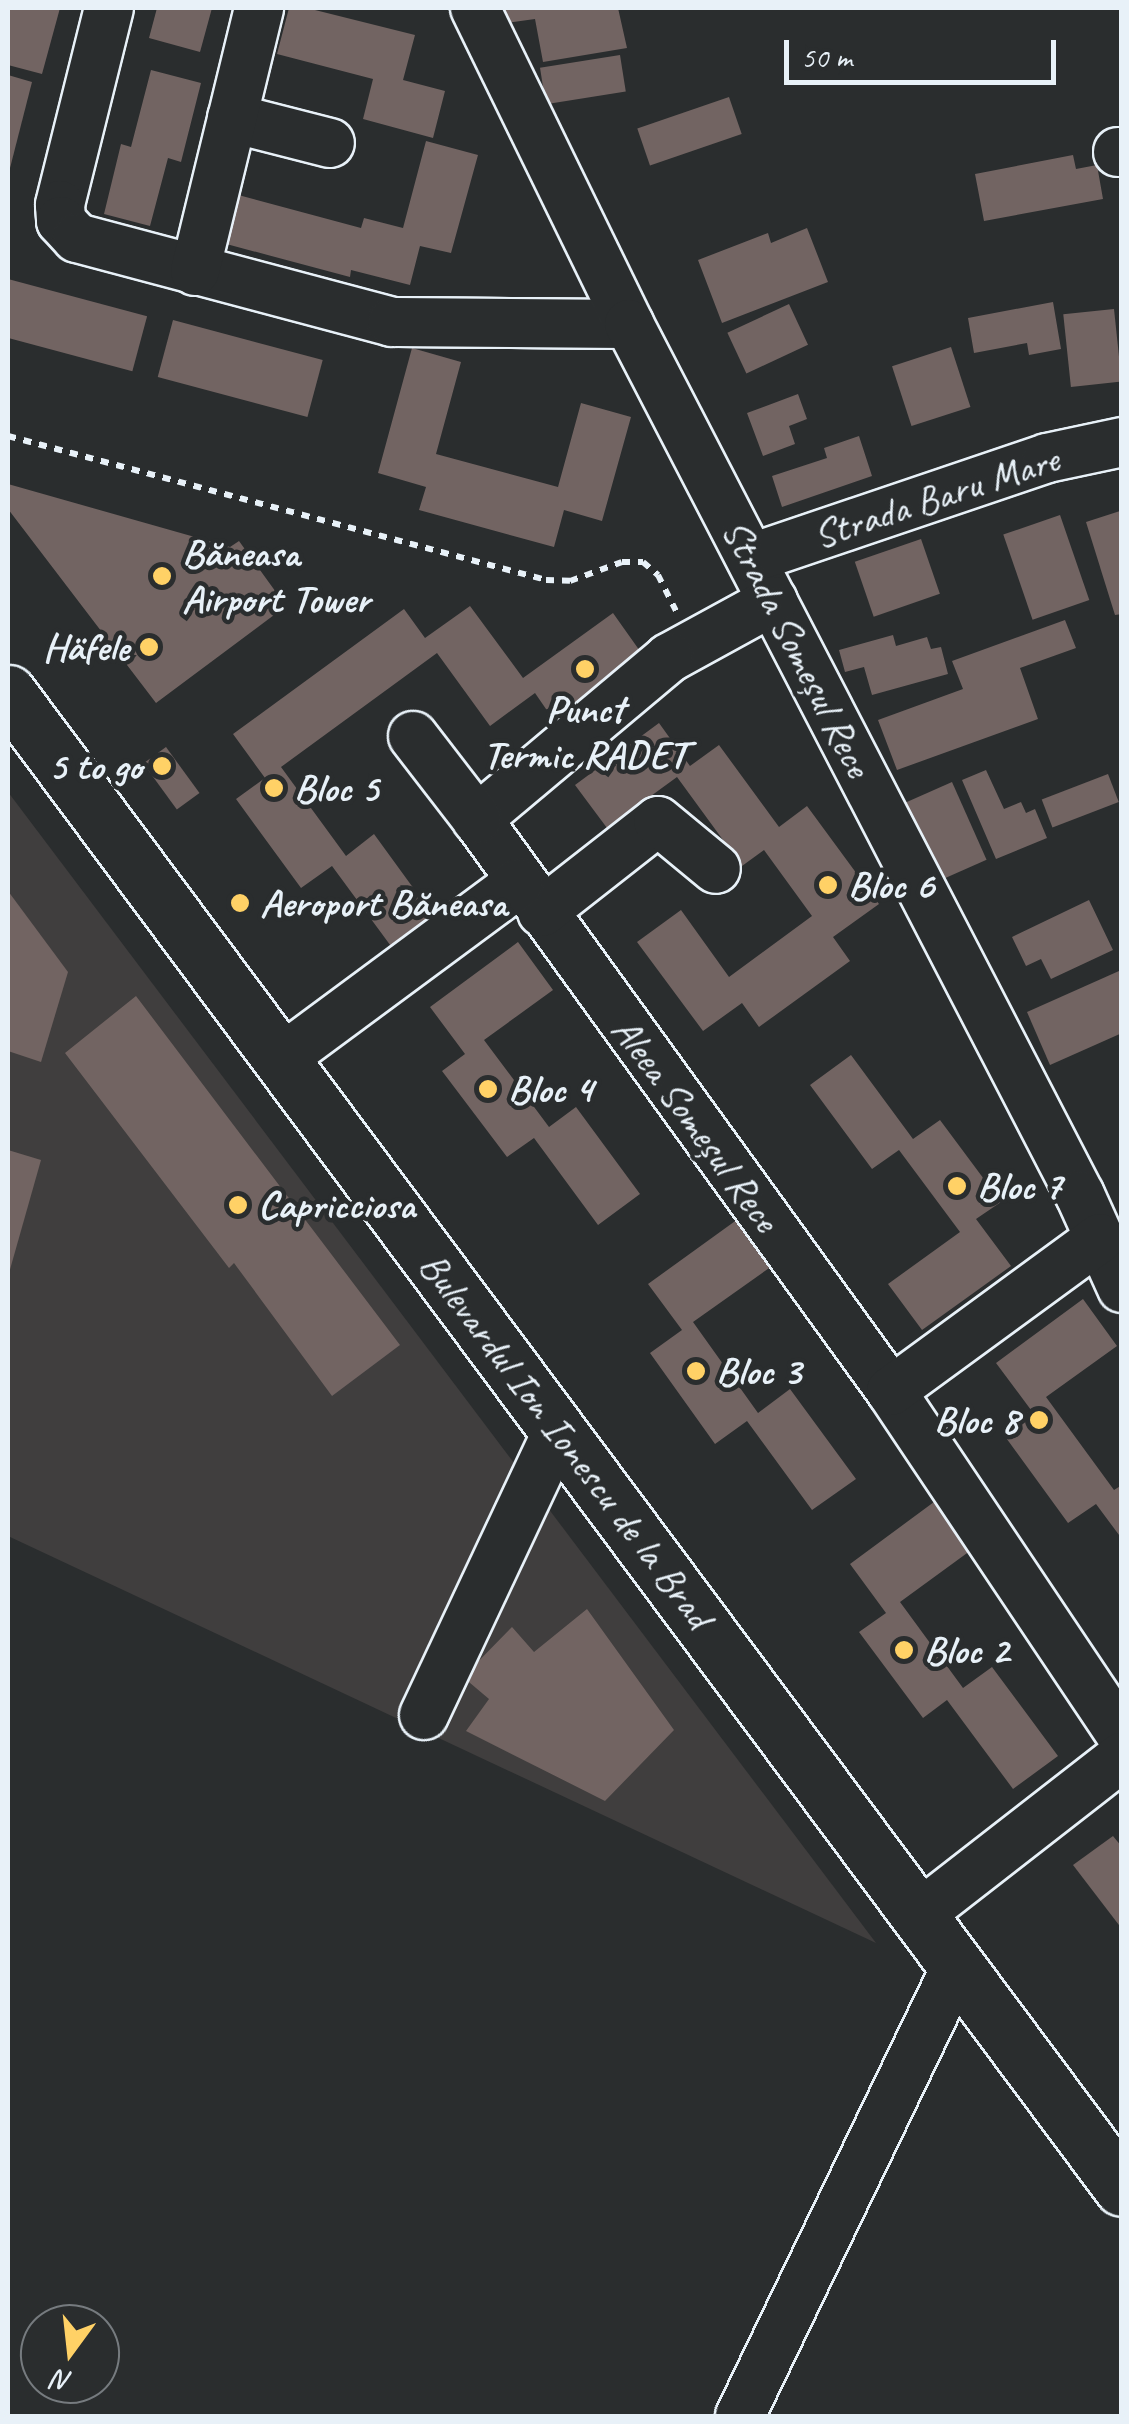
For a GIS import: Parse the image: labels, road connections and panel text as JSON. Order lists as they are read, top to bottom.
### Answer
{
  "streets": {
    "main road": ["Bulevardul Ion Ionescu de la Brad"],
    "street": ["Strada Baru Mare", "Strada Someșul Rece", "Aleea Someșul Rece"]
  },
  "crossings": [
    ["Strada Baru Mare", "Strada Someșul Rece"]
  ],
  "places": [
    "Băneasa Airport Tower",
    "Häfele",
    "Punct Termic RADET",
    "5 to go",
    "Bloc 5",
    "Bloc 6",
    "Aeroport Băneasa",
    "Bloc 4",
    "Bloc 7",
    "Capricciosa",
    "Bloc 3",
    "Bloc 8",
    "Bloc 2"
  ],
  "scale_bar": "50 m",
  "north": "bottom"
}
